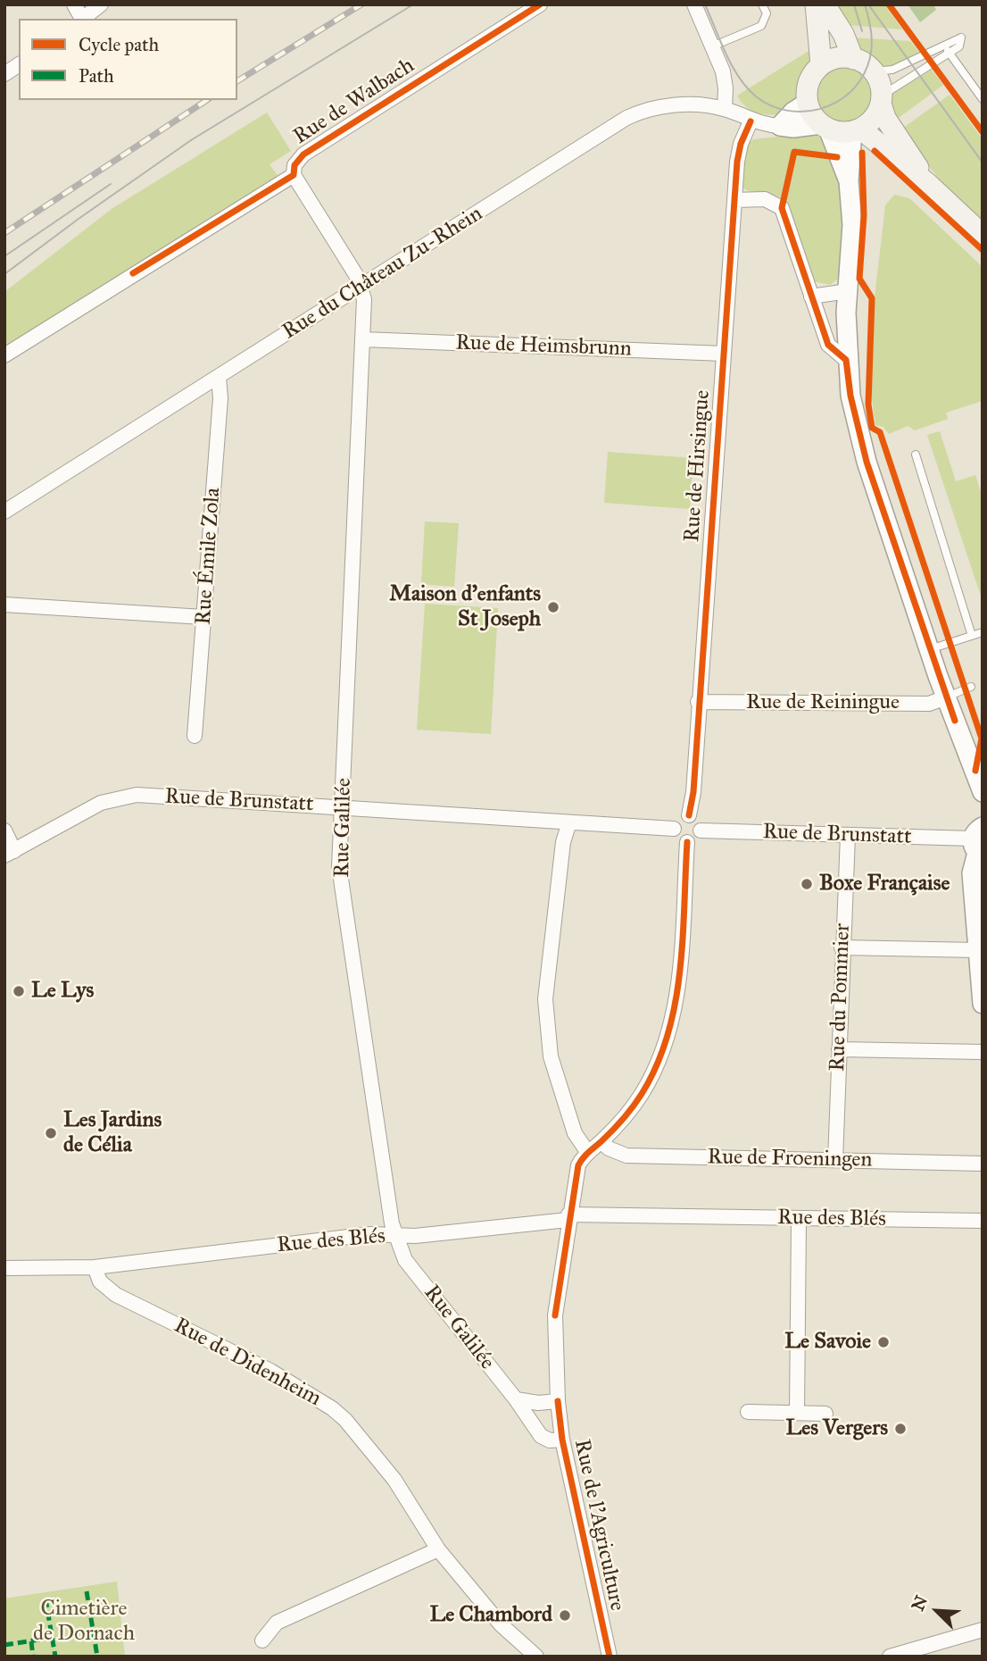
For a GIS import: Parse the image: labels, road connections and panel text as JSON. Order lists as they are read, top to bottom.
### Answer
{
  "streets": {
    "street": [
      "Rue de Walbach",
      "Rue du Château Zu-Rhein",
      "Rue de Heimsbrunn",
      "Rue de Hirsingue",
      "Rue Émile Zola",
      "Rue de Reiningue",
      "Rue de Brunstatt",
      "Rue Galilée",
      "Rue du Pommier",
      "Rue de Froeningen",
      "Rue des Blés",
      "Rue de Didenheim",
      "Rue de l'Agriculture"
    ]
  },
  "crossings": [
    ["Rue de Walbach", "Rue Galilée"],
    ["Rue du Château Zu-Rhein", "Rue de Hirsingue"],
    ["Rue du Château Zu-Rhein", "Rue Émile Zola"],
    ["Rue du Château Zu-Rhein", "Rue Galilée"],
    ["Rue de Heimsbrunn", "Rue de Hirsingue"],
    ["Rue de Heimsbrunn", "Rue Galilée"],
    ["Rue de Hirsingue", "Rue de Reiningue"],
    ["Rue de Hirsingue", "Rue de Brunstatt"],
    ["Rue de Brunstatt", "Rue Galilée"],
    ["Rue de Brunstatt", "Rue du Pommier"],
    ["Rue Galilée", "Rue des Blés"],
    ["Rue Galilée", "Rue de l'Agriculture"],
    ["Rue du Pommier", "Rue de Froeningen"],
    ["Rue des Blés", "Rue de Didenheim"],
    ["Rue des Blés", "Rue de l'Agriculture"]
  ],
  "parks": ["Cimetière de Dornach"],
  "places": [
    "Maison d'enfants St Joseph",
    "Boxe Française",
    "Le Lys",
    "Les Jardins de Célia",
    "Le Savoie",
    "Les Vergers",
    "Le Chambord"
  ],
  "legend": ["Cycle path", "Path"],
  "north": "top left"
}
